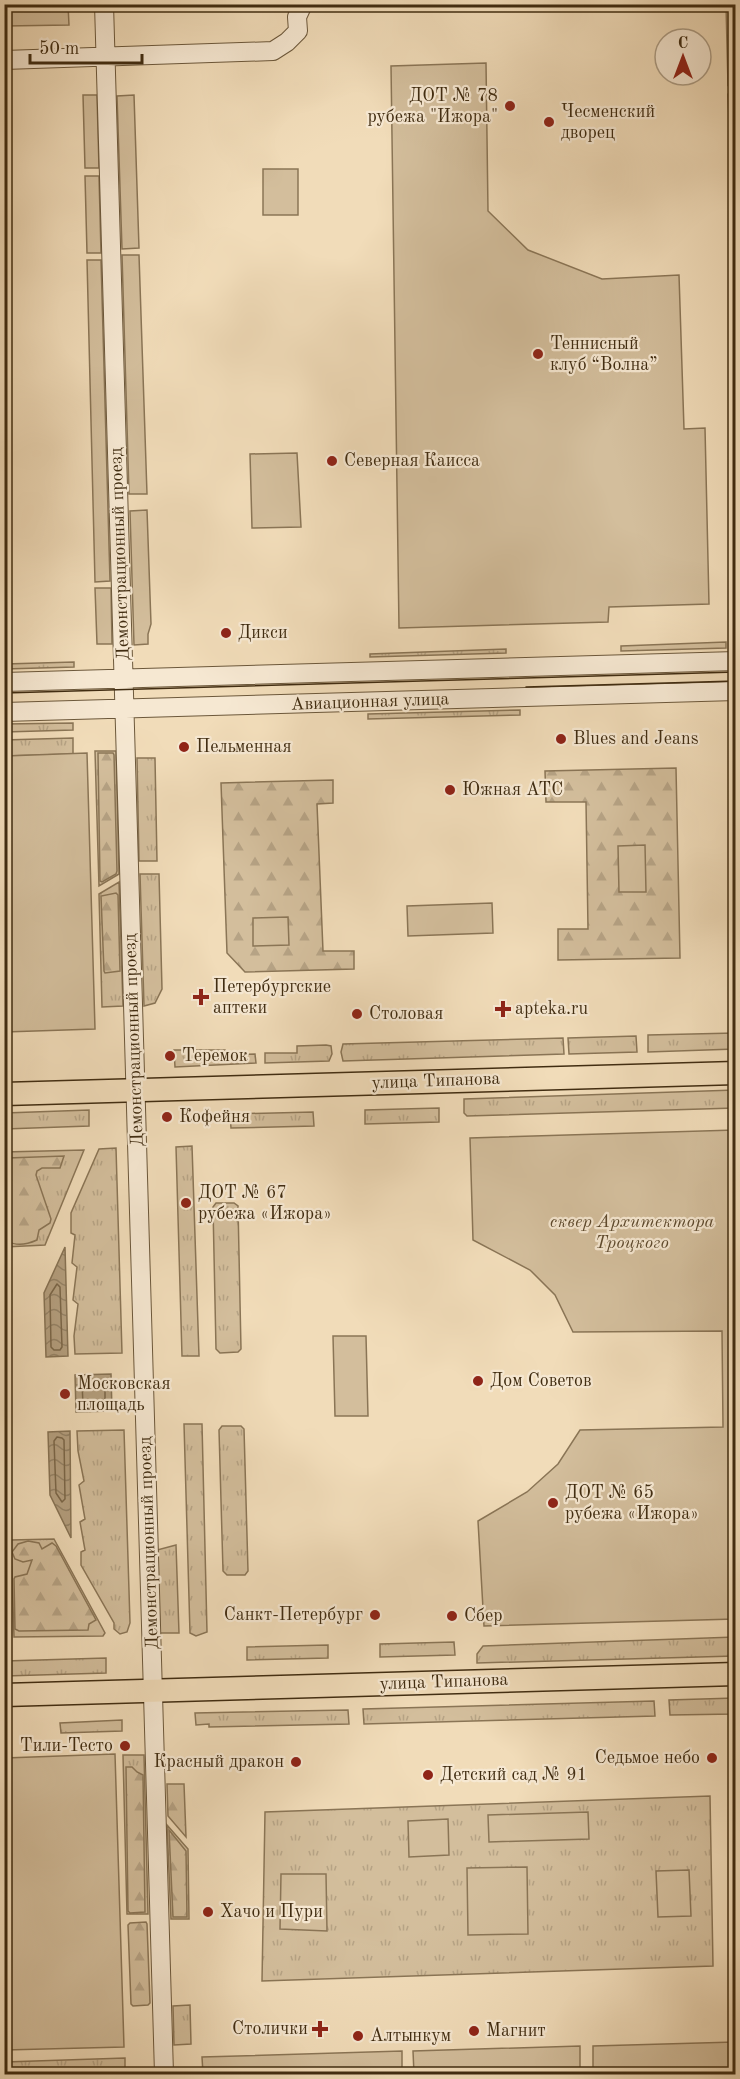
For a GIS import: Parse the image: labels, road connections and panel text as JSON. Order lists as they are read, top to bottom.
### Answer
{
  "streets": {
    "main road": ["улица Типанова"],
    "street": ["Демонстрационный проезд", "Авиационная улица"]
  },
  "crossings": [
    ["Демонстрационный проезд", "Авиационная улица"],
    ["Демонстрационный проезд", "улица Типанова"]
  ],
  "parks": ["сквер Архитектора Троцкого"],
  "places": {
    "other": [
      "ДОТ № 78 рубежа \"Ижора\"",
      "Чесменский дворец",
      "Теннисный клуб “Волна”",
      "Северная Каисса",
      "Дикси",
      "Blues and Jeans",
      "Пельменная",
      "Южная АТС",
      "Столовая",
      "Теремок",
      "Кофейня",
      "ДОТ № 67 рубежа «Ижора»",
      "Дом Советов",
      "Московская площадь",
      "ДОТ № 65 рубежа «Ижора»",
      "Санкт-Петербург",
      "Сбер",
      "Тили-Тесто",
      "Седьмое небо",
      "Красный дракон",
      "Детский сад № 91",
      "Хачо и Пури",
      "Магнит",
      "Алтынкум"
    ],
    "health": ["Петербургские аптеки", "apteka.ru", "Столички"]
  },
  "scale_bar": "50 m",
  "north": "top"
}
